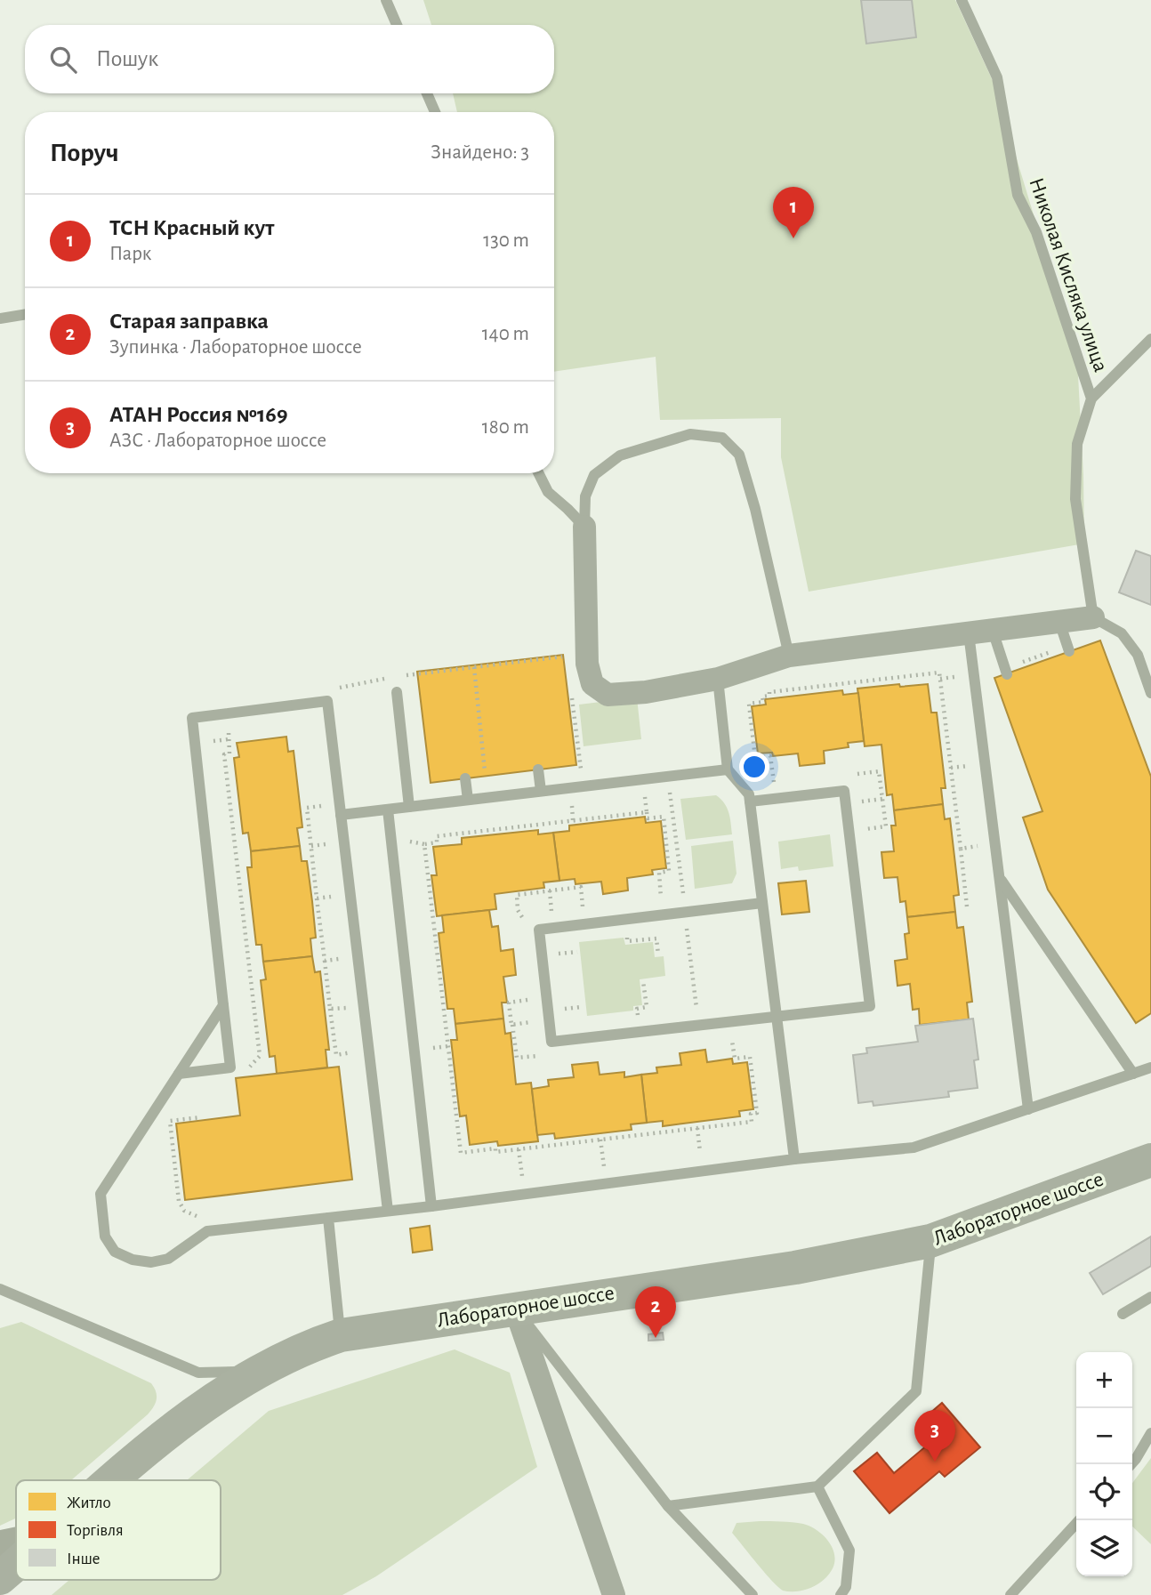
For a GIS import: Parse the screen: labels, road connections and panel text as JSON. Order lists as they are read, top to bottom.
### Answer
{
  "streets": {
    "main road": ["Лабораторное шоссе"],
    "lane": ["Николая Кисляка улица"]
  },
  "legend": ["Житло", "Торгівля", "Інше"],
  "page": {
    "search": "Пошук",
    "heading": ["Поруч", "Знайдено: 3"],
    "pins": ["1", "2", "3"],
    "list": [
      {
        "mark": "1",
        "name": "ТСН Красный кут",
        "note": "Парк",
        "value": "130 m"
      },
      {
        "mark": "2",
        "name": "Старая заправка",
        "note": "Зупинка · Лабораторное шоссе",
        "value": "140 m"
      },
      {
        "mark": "3",
        "name": "АТАН Россия №169",
        "note": "АЗС · Лабораторное шоссе",
        "value": "180 m"
      }
    ],
    "map_buttons": ["+", "−"]
  }
}
